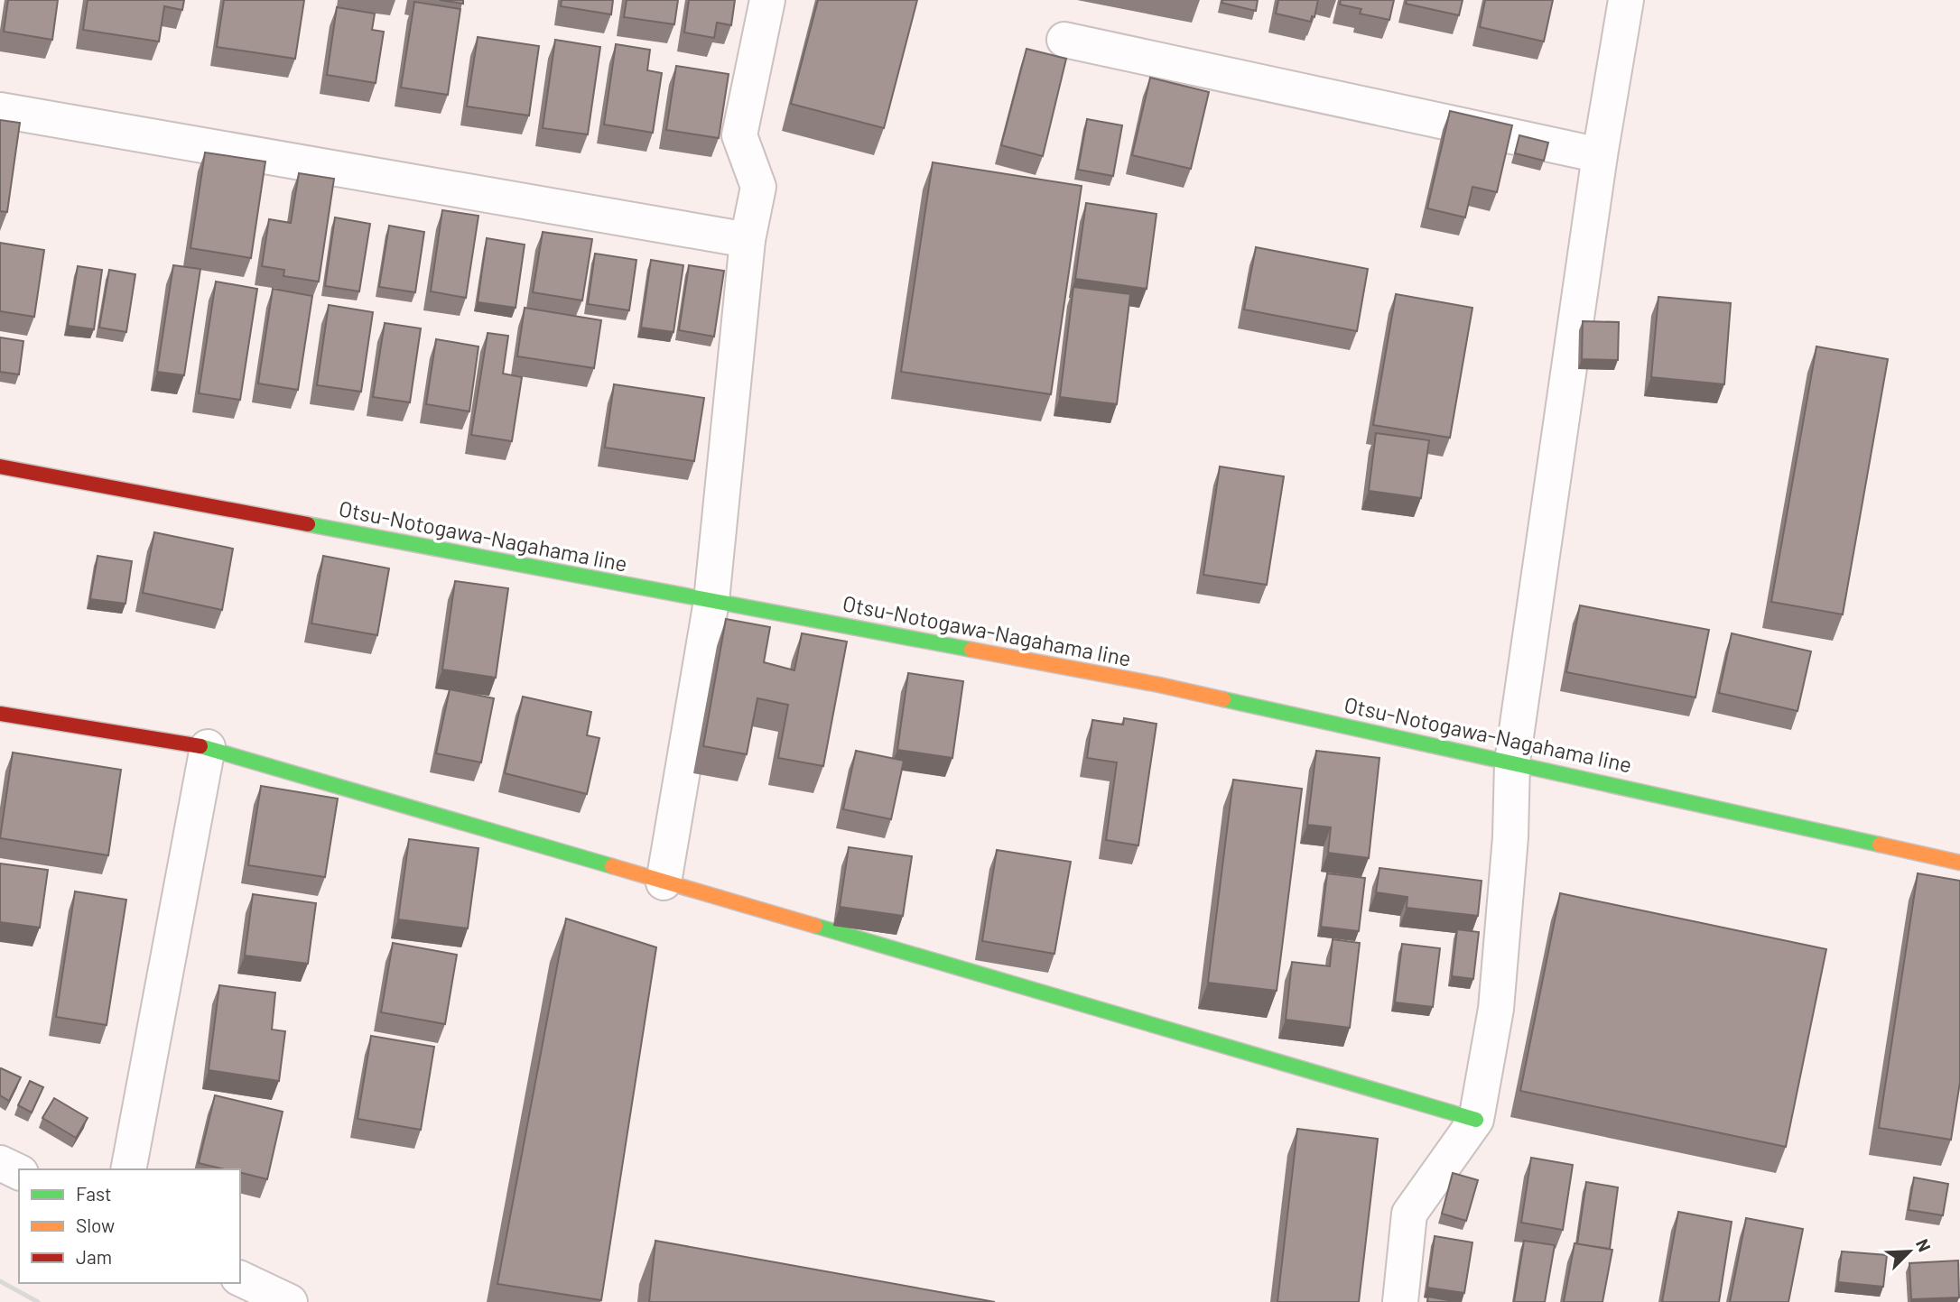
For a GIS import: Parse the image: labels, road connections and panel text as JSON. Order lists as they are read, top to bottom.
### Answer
{
  "streets": {
    "main road": ["Otsu-Notogawa-Nagahama line"]
  },
  "legend": ["Fast", "Slow", "Jam"],
  "north": "top right"
}
